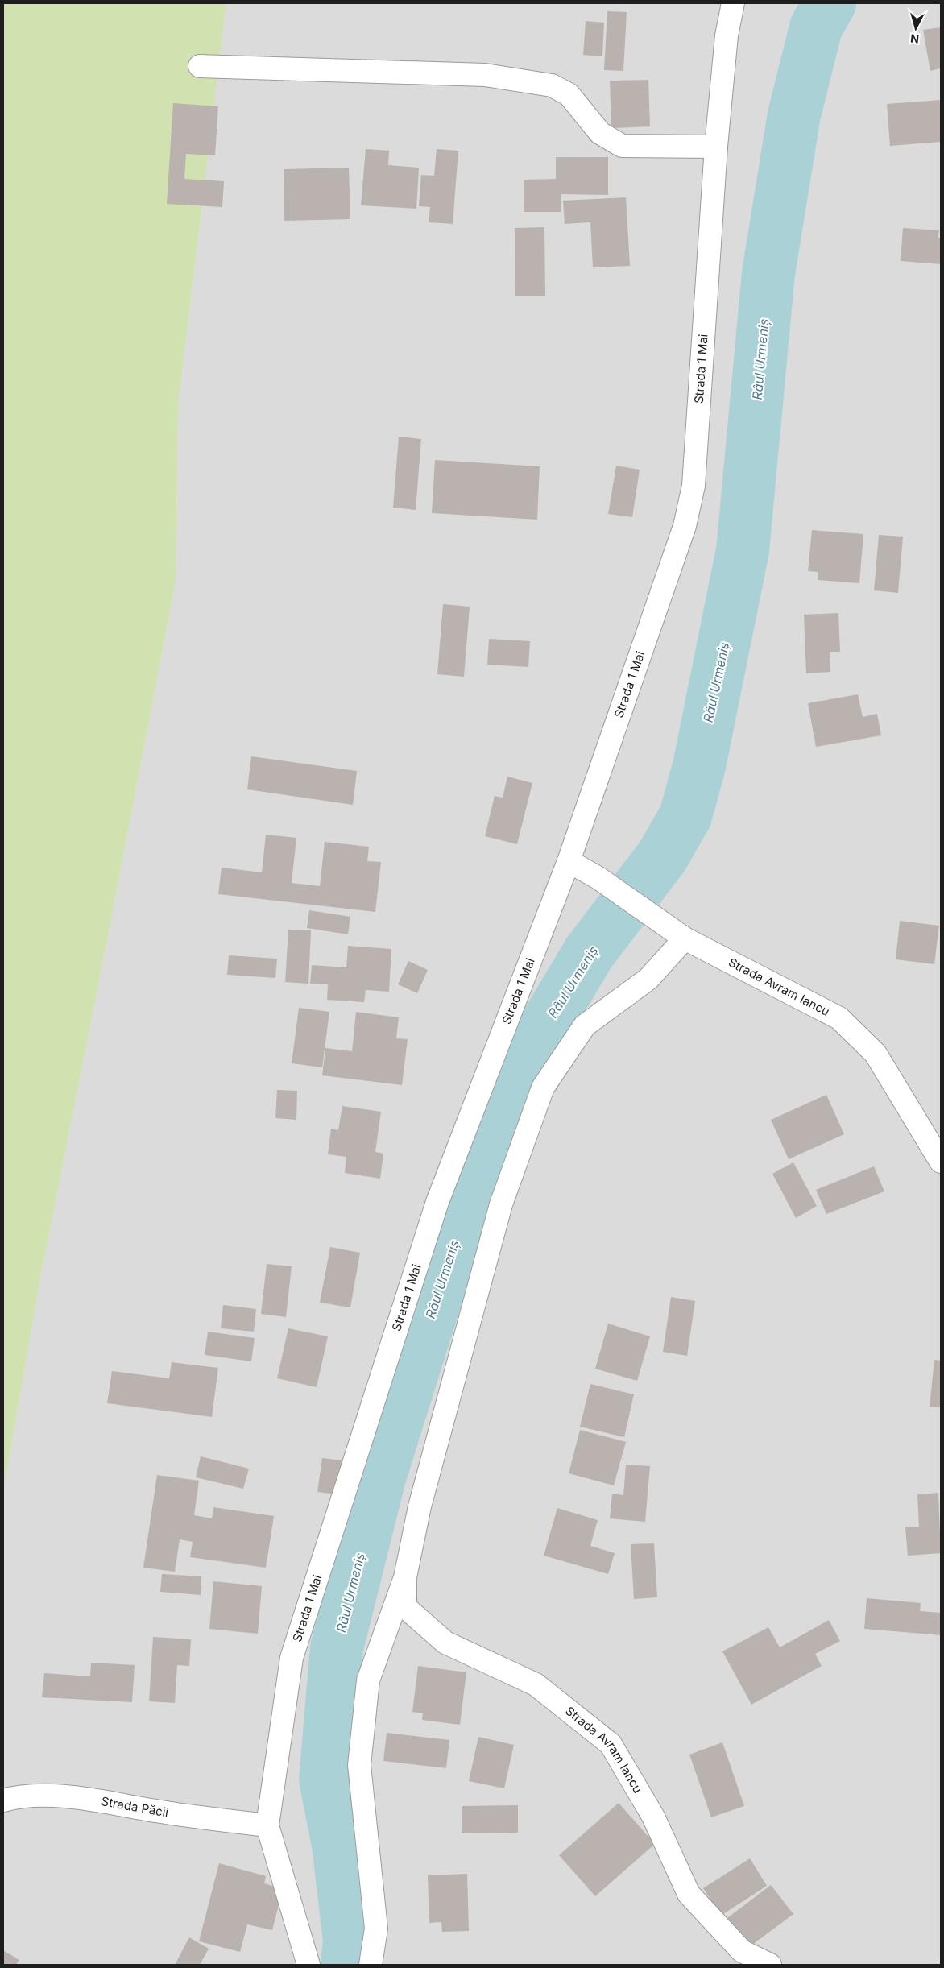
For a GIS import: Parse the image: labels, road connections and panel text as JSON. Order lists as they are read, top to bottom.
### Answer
{
  "streets": {
    "street": ["Strada 1 Mai", "Strada Avram Iancu", "Strada Păcii"]
  },
  "crossings": [
    ["Strada 1 Mai", "Strada Avram Iancu"],
    ["Strada 1 Mai", "Strada Păcii"]
  ],
  "water": ["Râul Urmeniș"],
  "north": "bottom"
}
